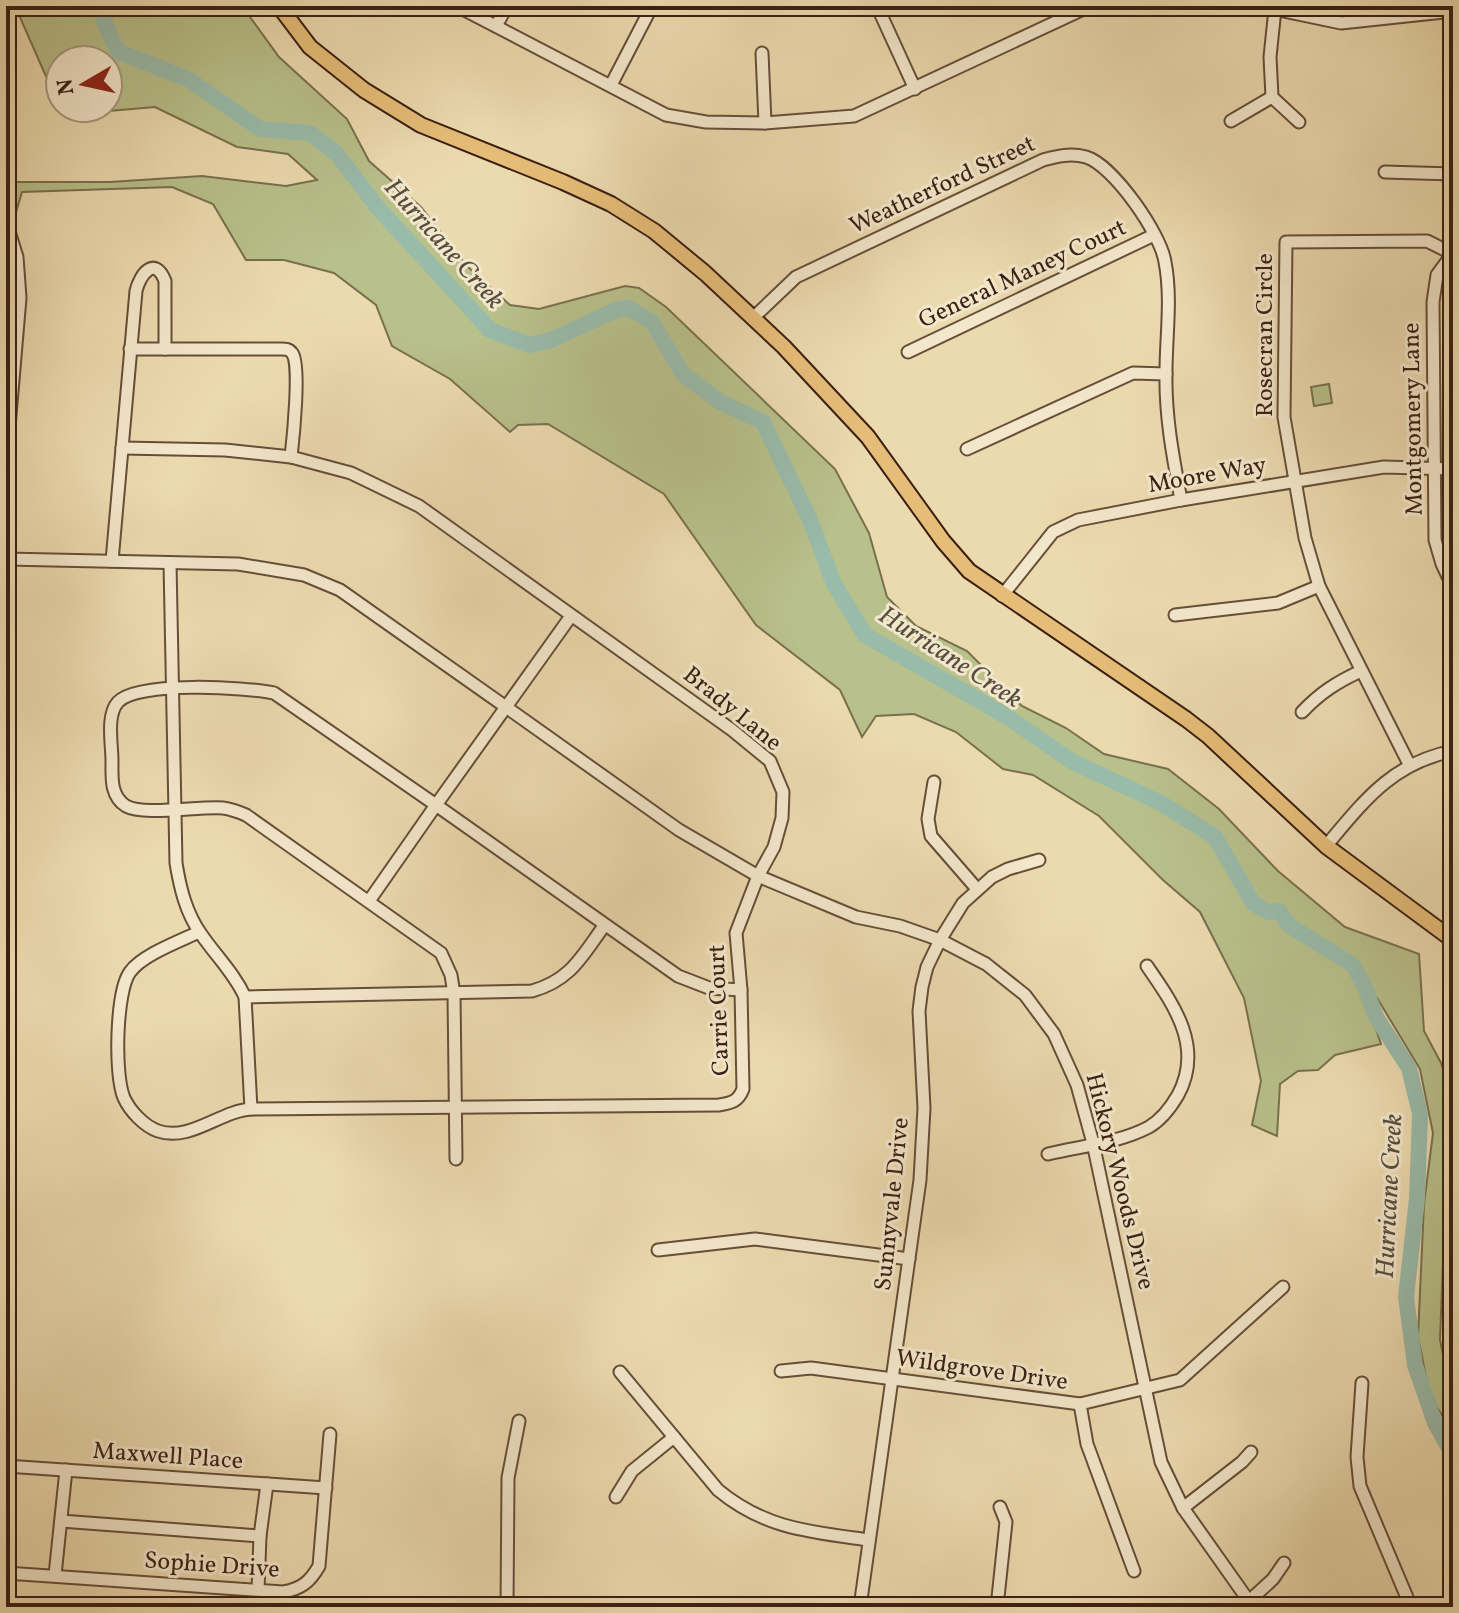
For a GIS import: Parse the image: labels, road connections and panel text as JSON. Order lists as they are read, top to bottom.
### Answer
{
  "streets": {
    "street": [
      "Weatherford Street",
      "General Maney Court",
      "Rosecran Circle",
      "Montgomery Lane",
      "Moore Way",
      "Brady Lane",
      "Carrie Court",
      "Hickory Woods Drive",
      "Sunnyvale Drive",
      "Wildgrove Drive",
      "Maxwell Place",
      "Sophie Drive"
    ]
  },
  "crossings": [
    ["Weatherford Street", "General Maney Court"],
    ["Weatherford Street", "Moore Way"],
    ["Rosecran Circle", "Montgomery Lane"],
    ["Rosecran Circle", "Moore Way"],
    ["Montgomery Lane", "Moore Way"],
    ["Brady Lane", "Carrie Court"],
    ["Brady Lane", "Hickory Woods Drive"],
    ["Carrie Court", "Hickory Woods Drive"],
    ["Hickory Woods Drive", "Sunnyvale Drive"],
    ["Hickory Woods Drive", "Wildgrove Drive"],
    ["Sunnyvale Drive", "Wildgrove Drive"],
    ["Maxwell Place", "Sophie Drive"]
  ],
  "water": ["Hurricane Creek"],
  "north": "left"
}
